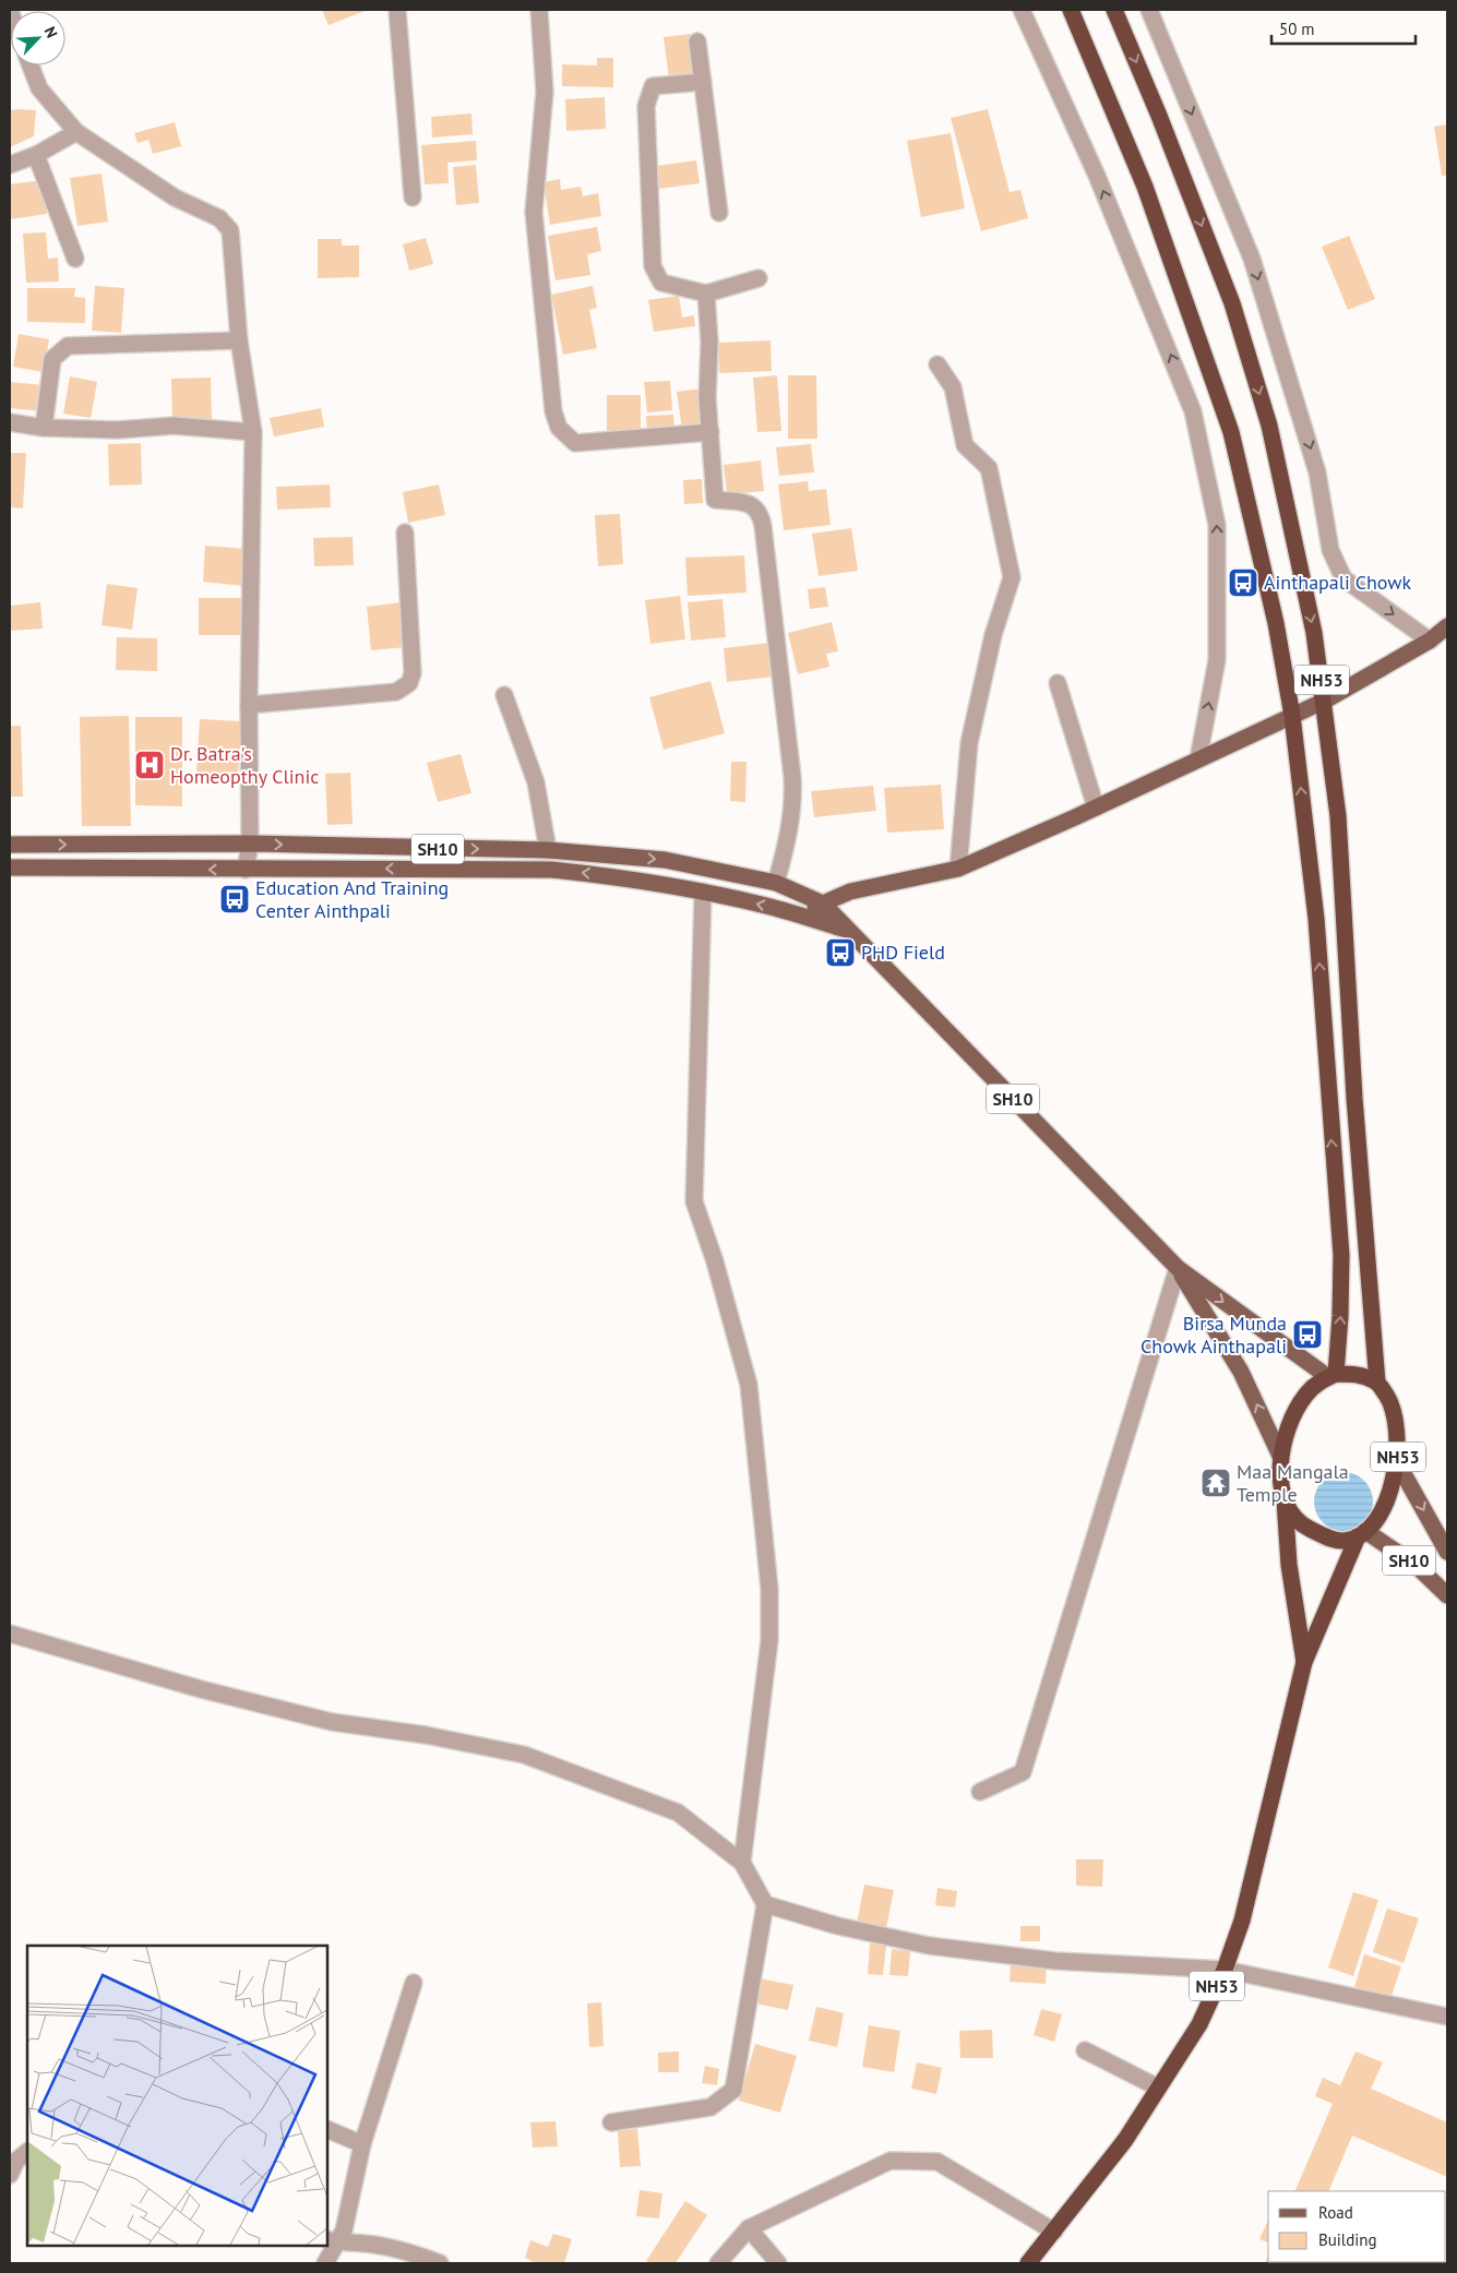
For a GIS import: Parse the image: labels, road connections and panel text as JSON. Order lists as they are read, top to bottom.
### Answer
{
  "streets": {
    "highway": ["NH53"],
    "main road": ["SH10"]
  },
  "crossings": [
    ["NH53", "SH10"]
  ],
  "places": {
    "bus stop": [
      "Ainthapali Chowk",
      "Education And Training Center Ainthpali",
      "PHD Field",
      "Birsa Munda Chowk Ainthapali"
    ],
    "hospital": ["Dr. Batra's Homeopthy Clinic"],
    "temple": ["Maa Mangala Temple"]
  },
  "legend": ["Road", "Building"],
  "scale_bar": "50 m",
  "north": "top right"
}
